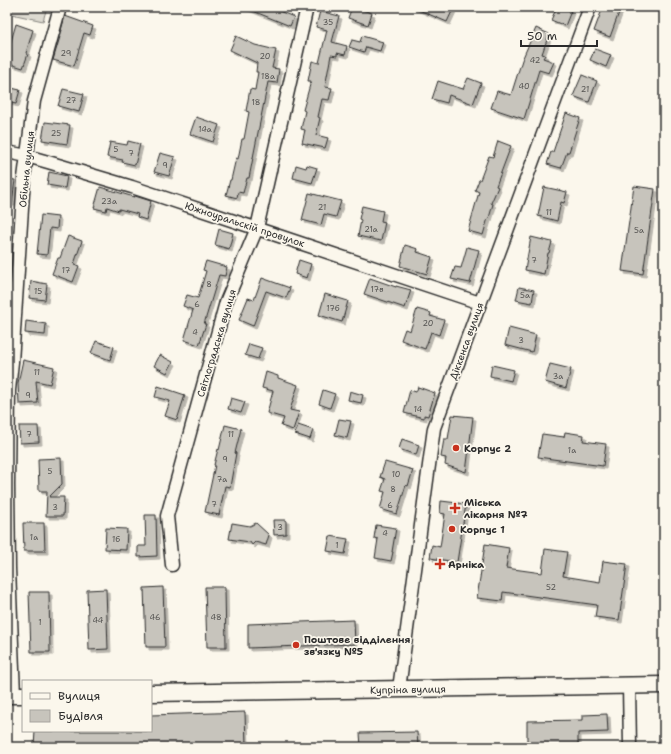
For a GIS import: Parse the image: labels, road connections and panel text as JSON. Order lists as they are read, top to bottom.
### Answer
{
  "streets": {
    "main road": ["Купріна вулиця"],
    "street": [
      "Обільна вулиця",
      "Южноуральскій провулок",
      "Діккенса вулиця",
      "Світлоградська вулиця"
    ]
  },
  "crossings": [
    ["Обільна вулиця", "Южноуральскій провулок"],
    ["Южноуральскій провулок", "Діккенса вулиця"],
    ["Южноуральскій провулок", "Світлоградська вулиця"],
    ["Діккенса вулиця", "Купріна вулиця"]
  ],
  "places": {
    "other": ["Корпус 2", "Корпус 1", "Поштове відділення зв'язку №5"],
    "health": ["Міська лікарня №7", "Арніка"]
  },
  "house_numbers": [
    "35",
    "29",
    "20",
    "42",
    "18а",
    "40",
    "21",
    "27",
    "18",
    "14а",
    "25",
    "5",
    "7",
    "9",
    "23а",
    "21",
    "11",
    "21а",
    "5а",
    "7",
    "17",
    "8",
    "17в",
    "15",
    "5а",
    "6",
    "17б",
    "20",
    "4",
    "3",
    "11",
    "3а",
    "9",
    "14",
    "7",
    "11",
    "1а",
    "9",
    "5",
    "10",
    "7а",
    "8",
    "7",
    "6",
    "3",
    "3",
    "4",
    "1а",
    "1б",
    "1",
    "52",
    "46",
    "48",
    "44",
    "1"
  ],
  "legend": ["Вулиця", "Будівля"],
  "scale_bar": "50 m"
}
